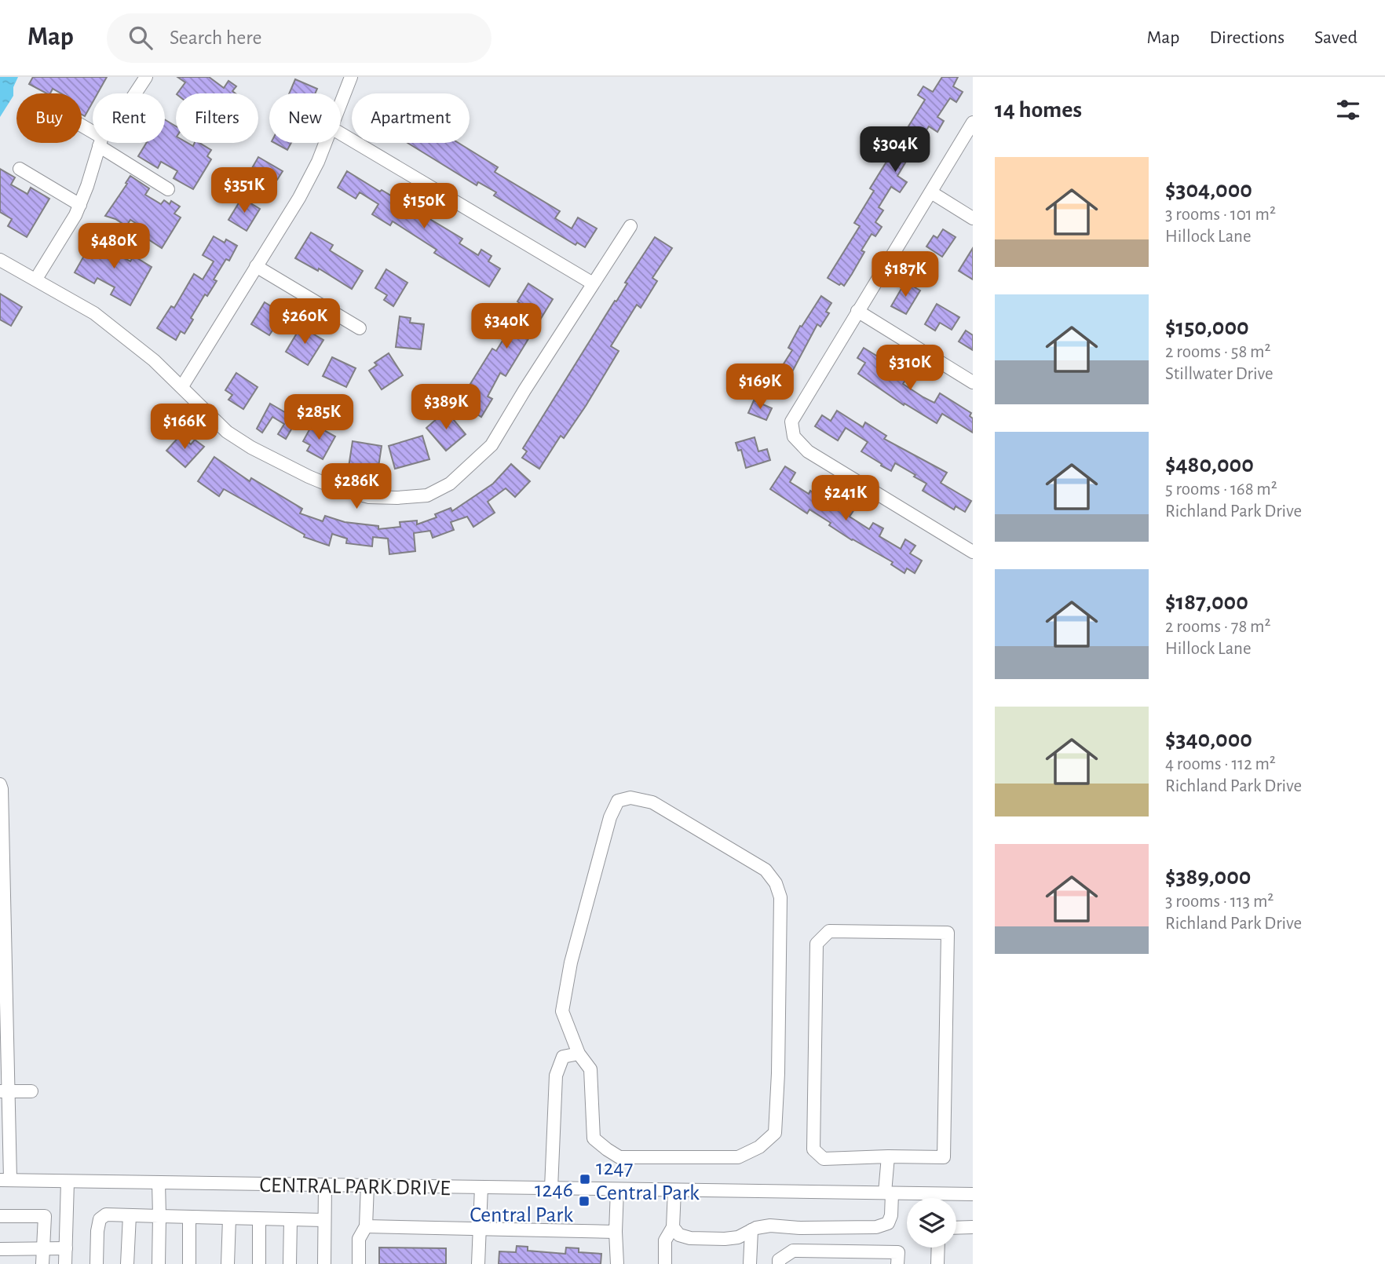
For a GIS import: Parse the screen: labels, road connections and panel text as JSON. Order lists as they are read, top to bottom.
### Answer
{
  "streets": {
    "street": ["CENTRAL PARK DRIVE"]
  },
  "places": {
    "transit": ["1247 Central Park", "1246 Central Park"]
  },
  "page": {
    "header": "Map",
    "search": "Search here",
    "nav": ["Map", "Directions", "Saved"],
    "heading": "14 homes",
    "chip": [
      "Buy",
      "Rent",
      "Filters",
      "New",
      "Apartment"
    ],
    "price": [
      "$304K",
      "$351K",
      "$150K",
      "$480K",
      "$187K",
      "$260K",
      "$340K",
      "$310K",
      "$169K",
      "$389K",
      "$285K",
      "$166K",
      "$286K",
      "$241K"
    ],
    "list": [
      {
        "name": "$304,000",
        "note": "3 rooms · 101 m² · Hillock Lane"
      },
      {
        "name": "$150,000",
        "note": "2 rooms · 58 m² · Stillwater Drive"
      },
      {
        "name": "$480,000",
        "note": "5 rooms · 168 m² · Richland Park Drive"
      },
      {
        "name": "$187,000",
        "note": "2 rooms · 78 m² · Hillock Lane"
      },
      {
        "name": "$340,000",
        "note": "4 rooms · 112 m² · Richland Park Drive"
      },
      {
        "name": "$389,000",
        "note": "3 rooms · 113 m² · Richland Park Drive"
      }
    ]
  }
}
